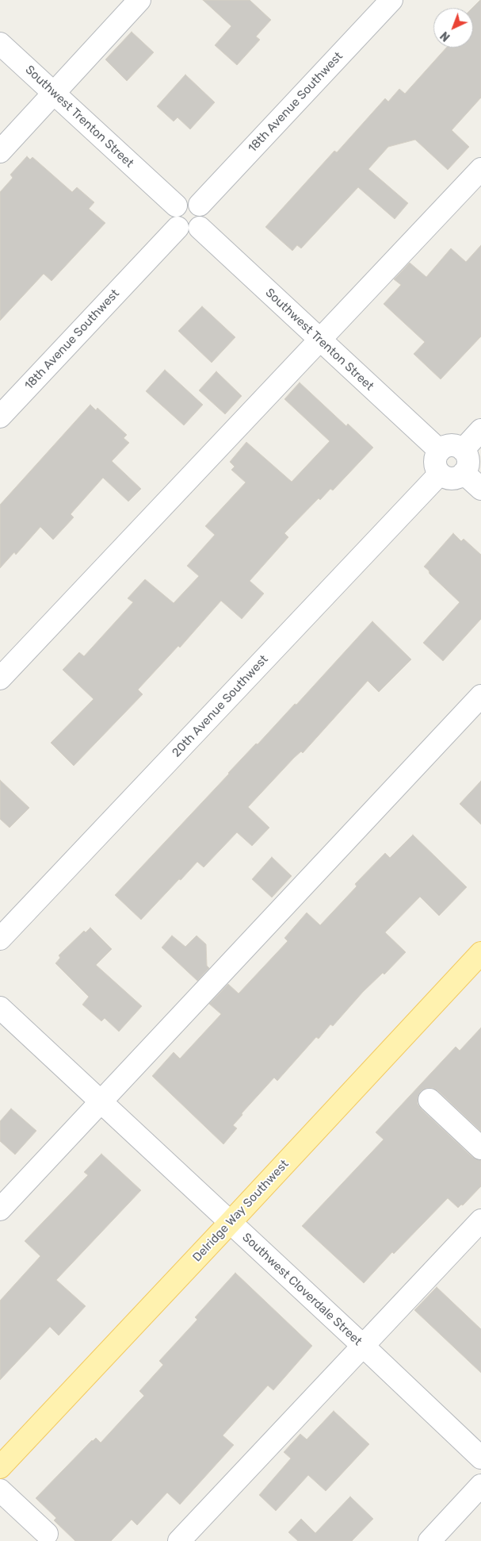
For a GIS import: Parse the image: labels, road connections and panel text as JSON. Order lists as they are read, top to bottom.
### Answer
{
  "streets": {
    "main road": ["Delridge Way Southwest"],
    "street": [
      "18th Avenue Southwest",
      "Southwest Trenton Street",
      "20th Avenue Southwest",
      "Southwest Cloverdale Street"
    ]
  },
  "crossings": [
    ["18th Avenue Southwest", "Southwest Trenton Street"],
    ["Southwest Trenton Street", "20th Avenue Southwest"],
    ["Delridge Way Southwest", "Southwest Cloverdale Street"]
  ],
  "north": "bottom left"
}
